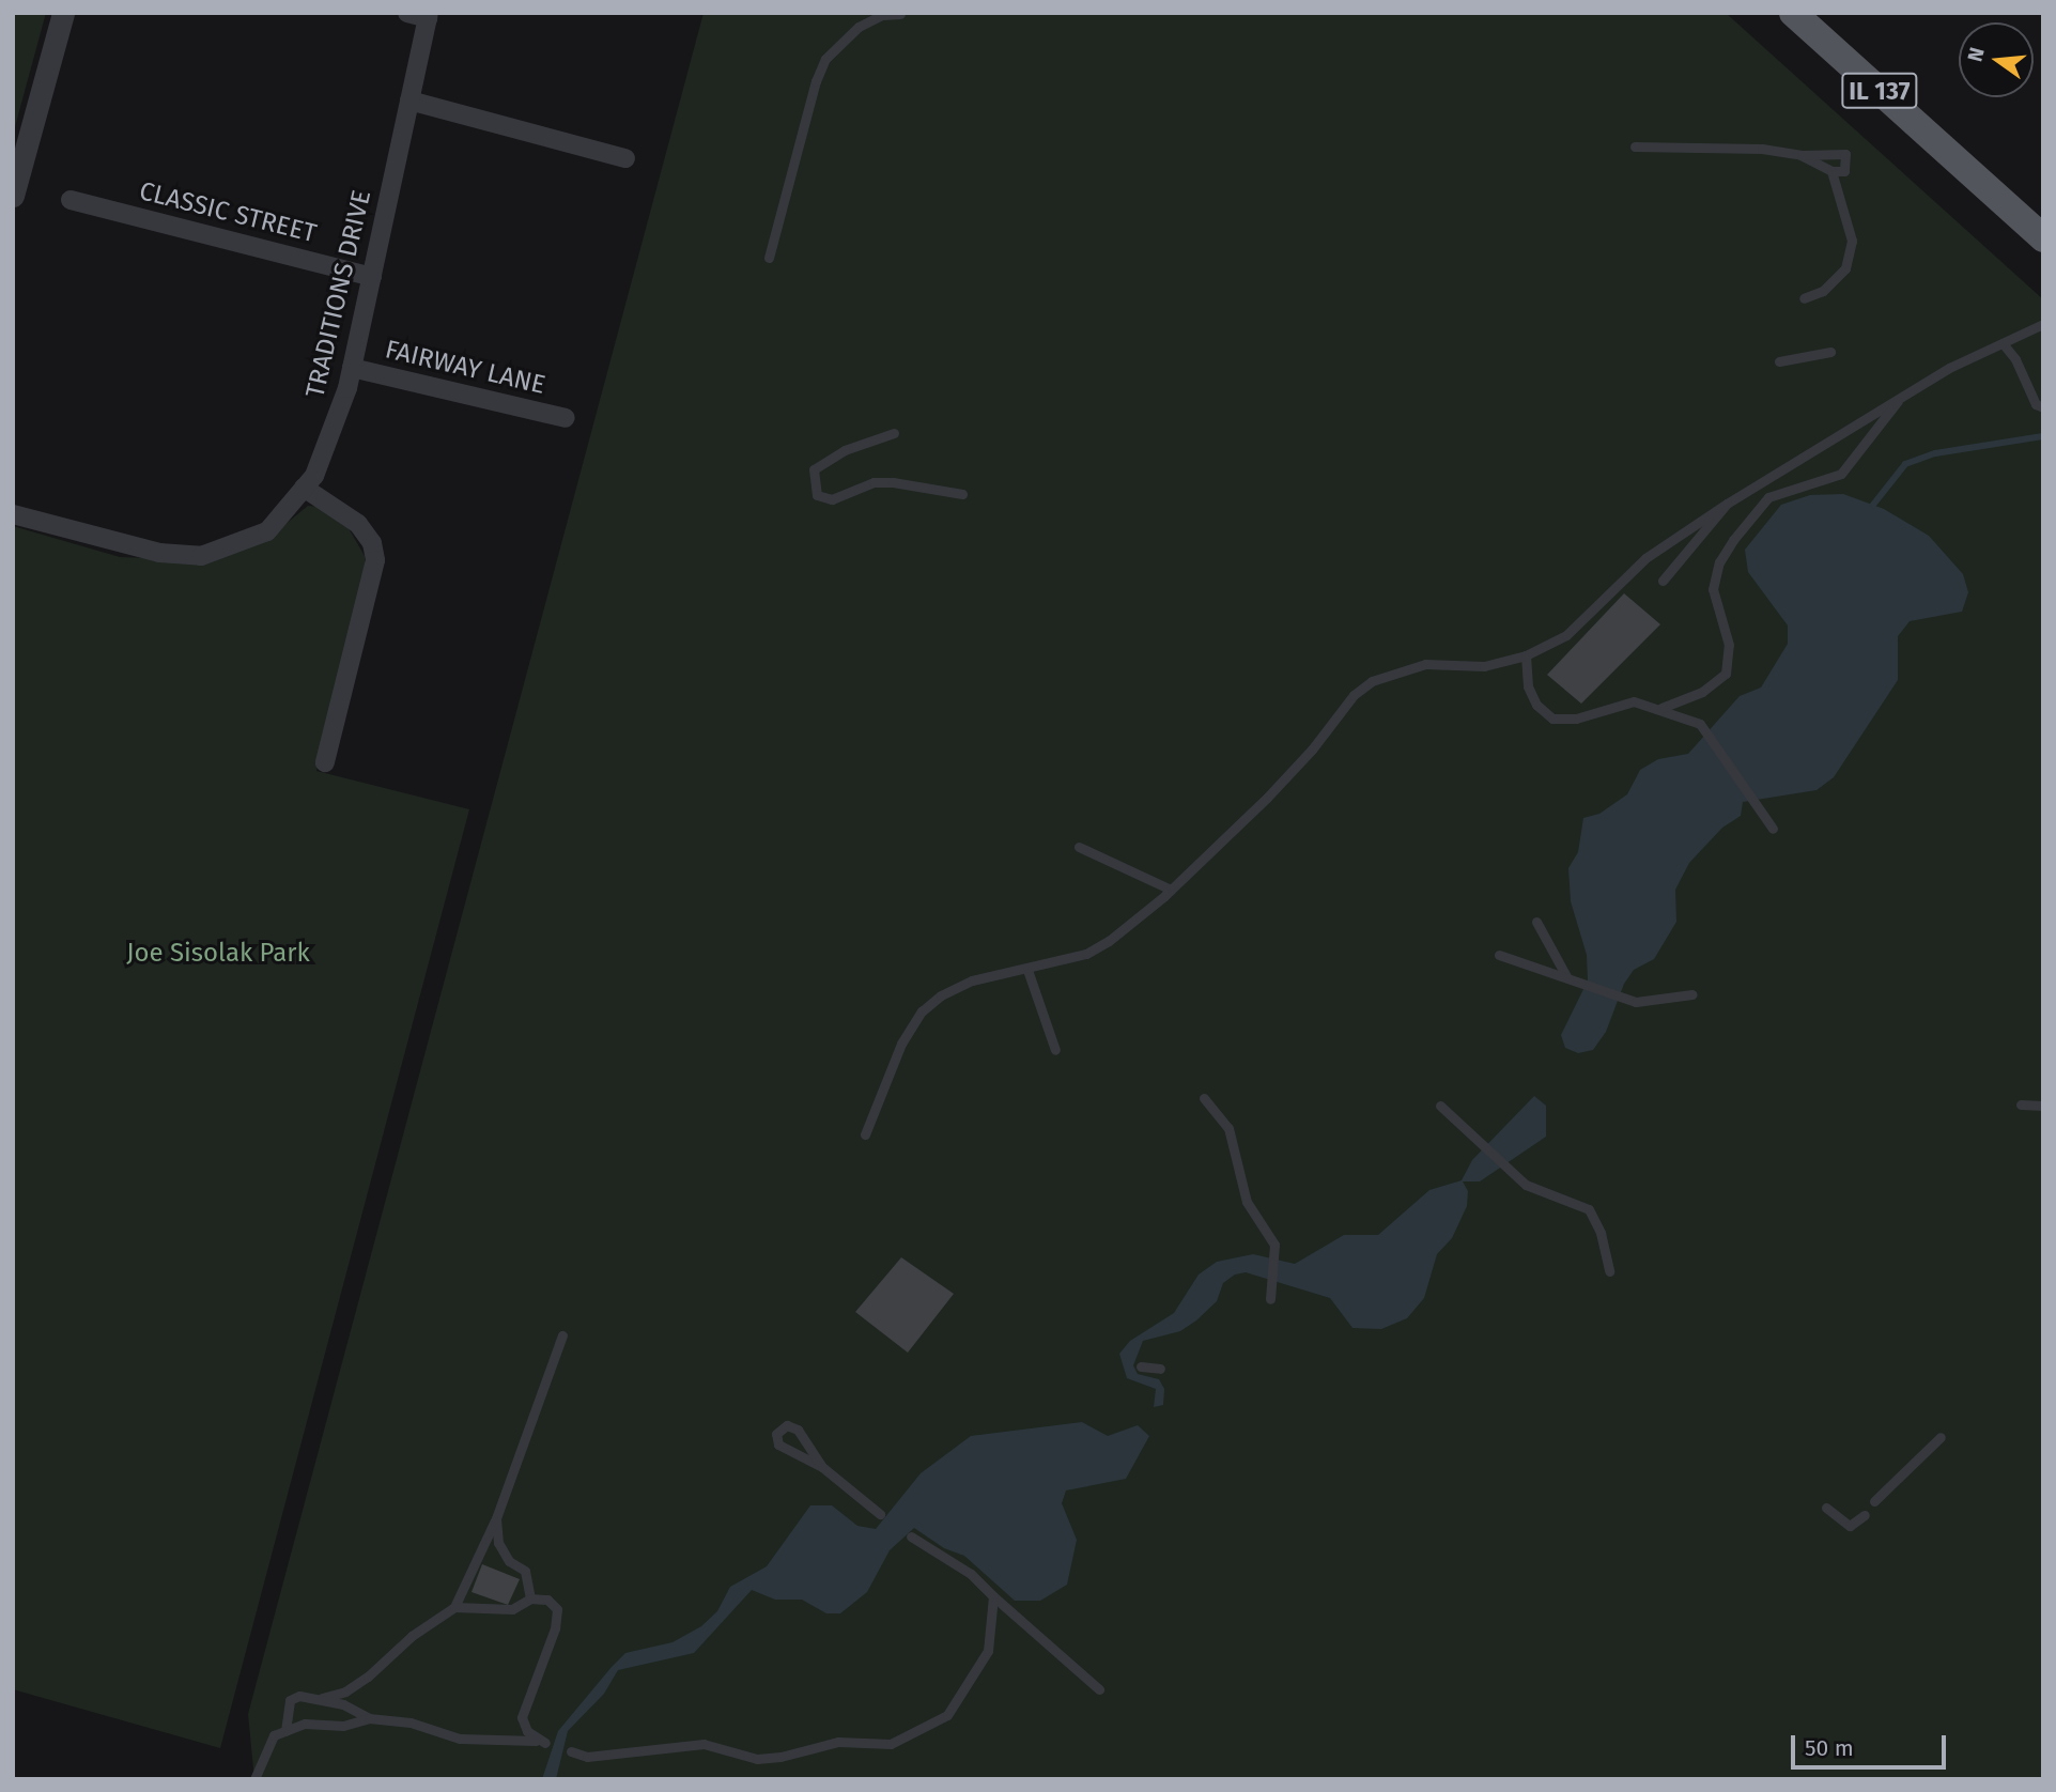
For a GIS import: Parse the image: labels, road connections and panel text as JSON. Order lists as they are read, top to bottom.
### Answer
{
  "streets": {
    "main road": ["IL 137"],
    "street": ["CLASSIC STREET", "TRADITIONS DRIVE", "FAIRWAY LANE"]
  },
  "crossings": [
    ["CLASSIC STREET", "TRADITIONS DRIVE"],
    ["TRADITIONS DRIVE", "FAIRWAY LANE"]
  ],
  "parks": ["Joe Sisolak Park"],
  "scale_bar": "50 m",
  "north": "left"
}
